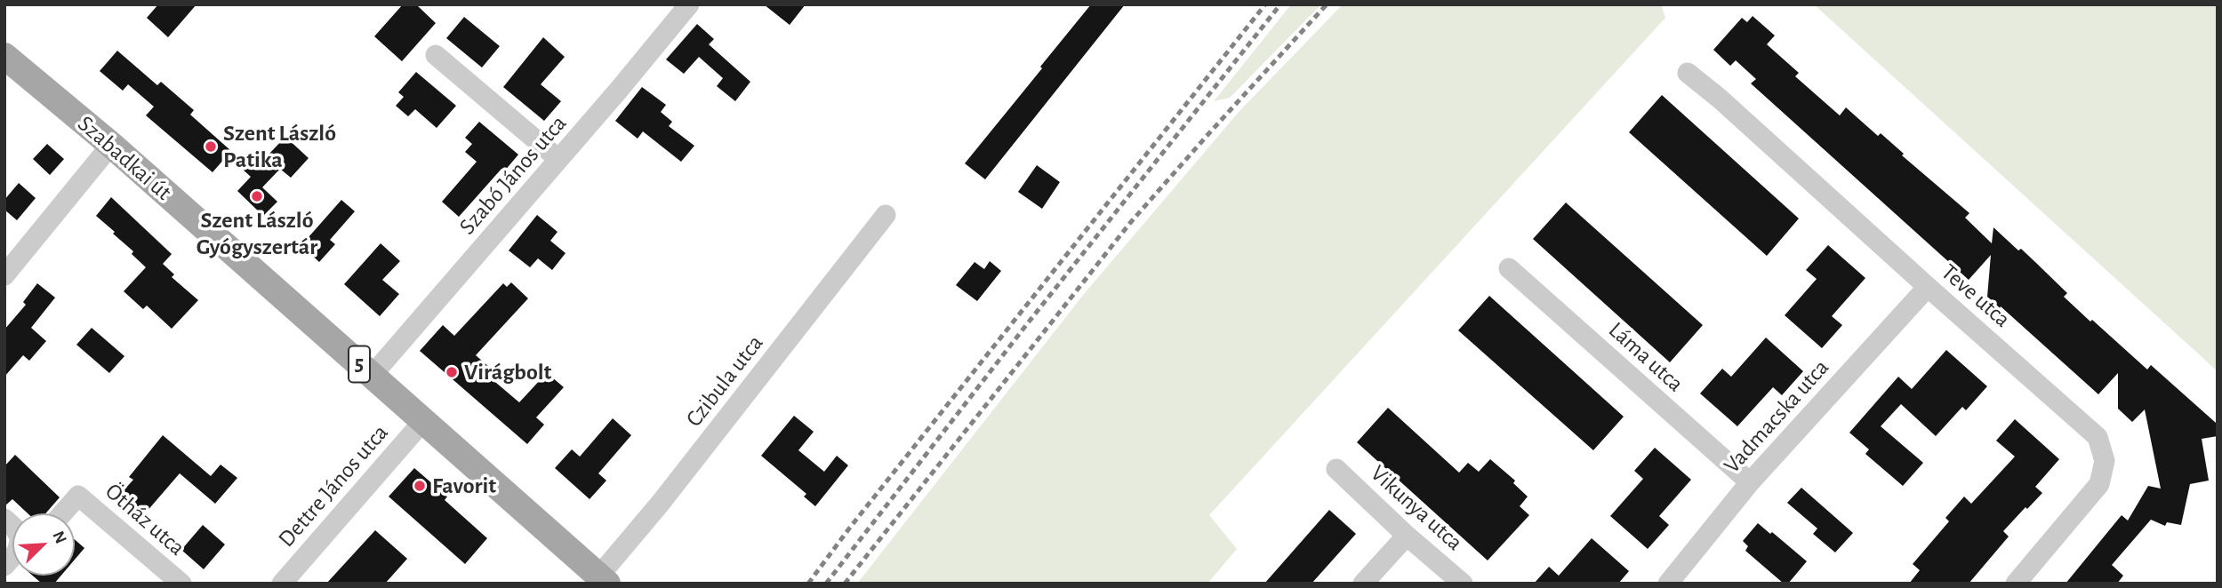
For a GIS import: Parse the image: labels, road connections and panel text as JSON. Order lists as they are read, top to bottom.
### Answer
{
  "streets": {
    "main road": ["Szabadkai út", "5"],
    "street": [
      "Szabó János utca",
      "Teve utca",
      "Láma utca",
      "Czibula utca",
      "Vadmacska utca",
      "Dettre János utca",
      "Vikunya utca",
      "Ötház utca"
    ]
  },
  "crossings": [
    ["Szabadkai út", "Szabó János utca"],
    ["Szabadkai út", "Czibula utca"],
    ["Szabadkai út", "Dettre János utca"],
    ["Teve utca", "Vadmacska utca"],
    ["Láma utca", "Vadmacska utca"]
  ],
  "places": [
    "Szent László Patika",
    "Szent László Gyógyszertár",
    "Virágbolt",
    "Favorit"
  ],
  "north": "top right"
}
